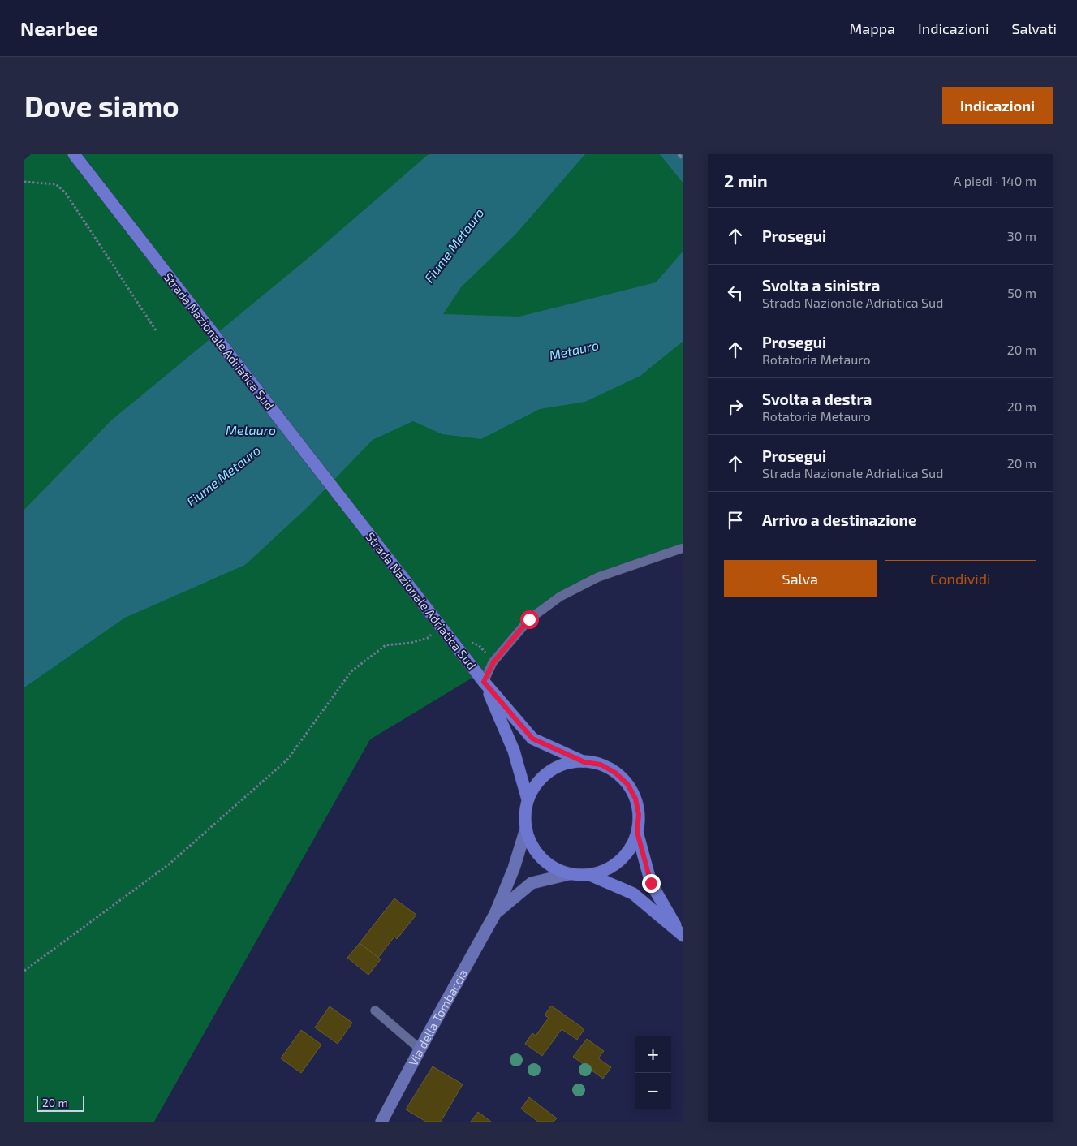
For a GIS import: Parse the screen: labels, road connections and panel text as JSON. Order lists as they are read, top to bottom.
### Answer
{
  "streets": {
    "main road": ["Strada Nazionale Adriatica Sud", "Via della Tombaccia"]
  },
  "crossings": [
    ["Strada Nazionale Adriatica Sud", "Via della Tombaccia"]
  ],
  "water": ["Fiume Metauro", "Metauro"],
  "scale_bar": "20 m",
  "page": {
    "header": "Nearbee",
    "nav": ["Mappa", "Indicazioni", "Salvati"],
    "buttons": [
      "Indicazioni",
      ["Salva", "Condividi"]
    ],
    "title": "Dove siamo",
    "heading": ["2 min", "A piedi · 140 m"],
    "list": [
      ["Prosegui", "30 m"],
      ["Svolta a sinistra", "Strada Nazionale Adriatica Sud", "50 m"],
      ["Prosegui", "Rotatoria Metauro", "20 m"],
      ["Svolta a destra", "Rotatoria Metauro", "20 m"],
      ["Prosegui", "Strada Nazionale Adriatica Sud", "20 m"],
      "Arrivo a destinazione"
    ],
    "map_buttons": ["+", "−"],
    "scale": "20 m"
  }
}
